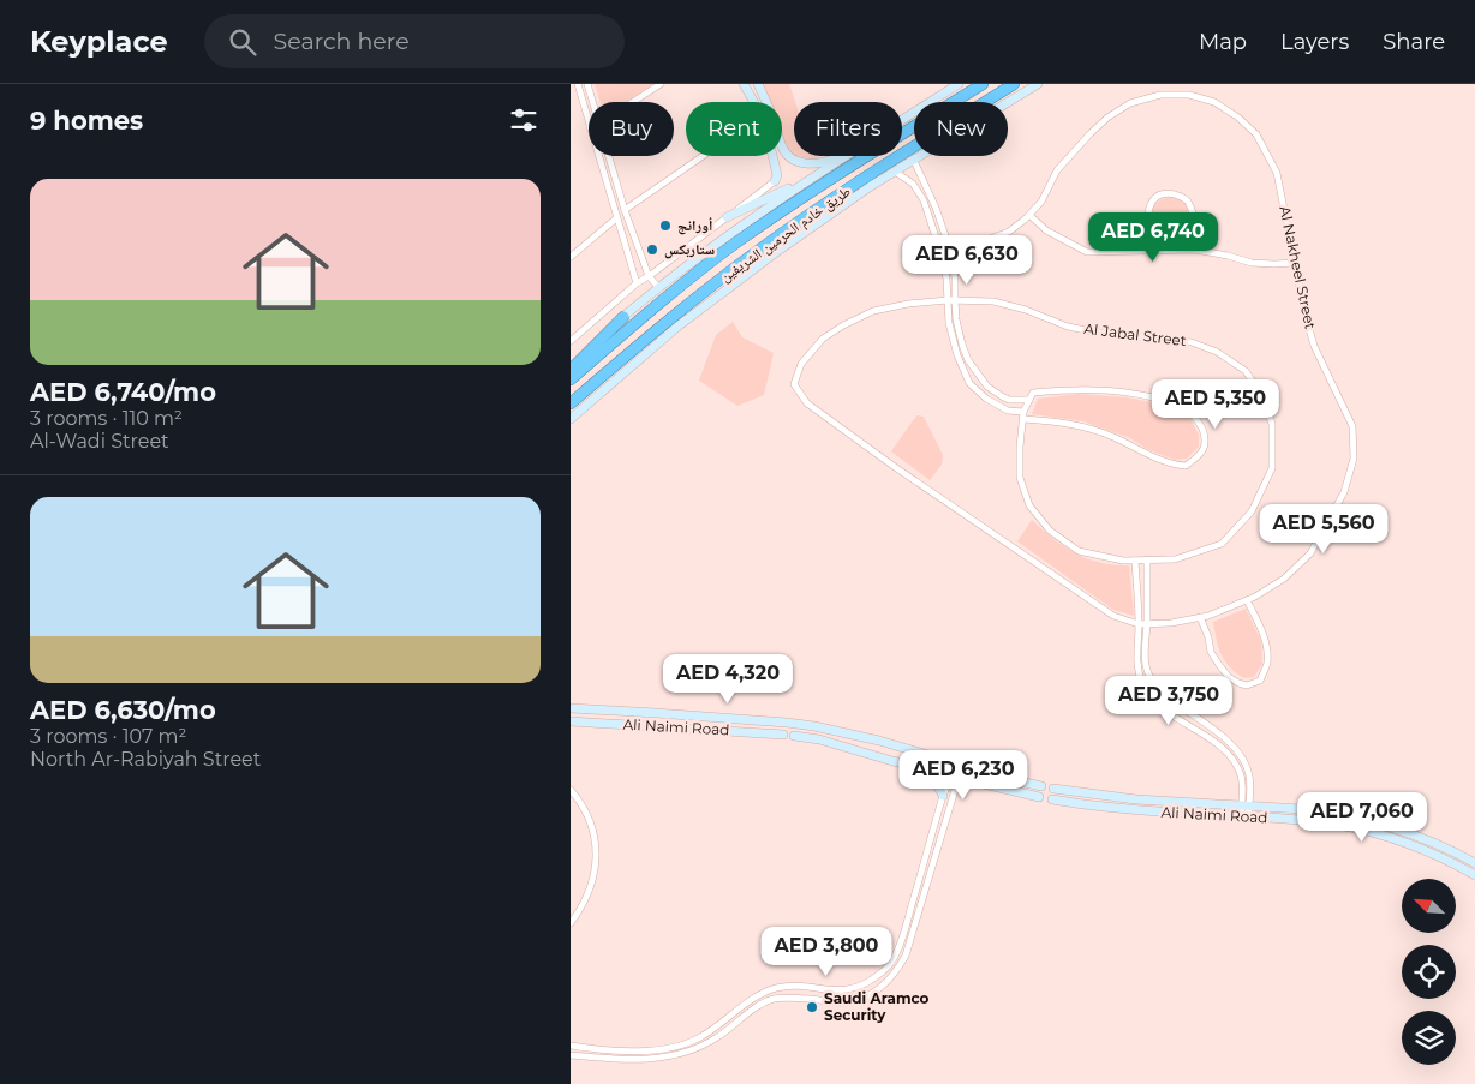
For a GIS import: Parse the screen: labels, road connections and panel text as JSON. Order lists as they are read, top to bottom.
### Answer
{
  "streets": {
    "highway": ["طريق خادم الحرمين الشريفين"],
    "main road": ["Ali Naimi Road"],
    "street": ["Al Nakheel Street", "Al Jabal Street"]
  },
  "crossings": [
    ["Al Nakheel Street", "Al Jabal Street"]
  ],
  "places": ["أورانج", "ستاربكس", "Saudi Aramco Security"],
  "north": "top left",
  "page": {
    "header": "Keyplace",
    "search": "Search here",
    "nav": ["Map", "Layers", "Share"],
    "heading": "9 homes",
    "chip": [
      "Buy",
      "Rent",
      "Filters",
      "New"
    ],
    "list": [
      {
        "name": "AED 6,740/mo",
        "note": "3 rooms · 110 m² · Al-Wadi Street"
      },
      {
        "name": "AED 6,630/mo",
        "note": "3 rooms · 107 m² · North Ar-Rabiyah Street"
      }
    ],
    "price": [
      "AED 6,740",
      "AED 6,630",
      "AED 5,350",
      "AED 5,560",
      "AED 4,320",
      "AED 3,750",
      "AED 6,230",
      "AED 7,060",
      "AED 3,800"
    ]
  }
}
